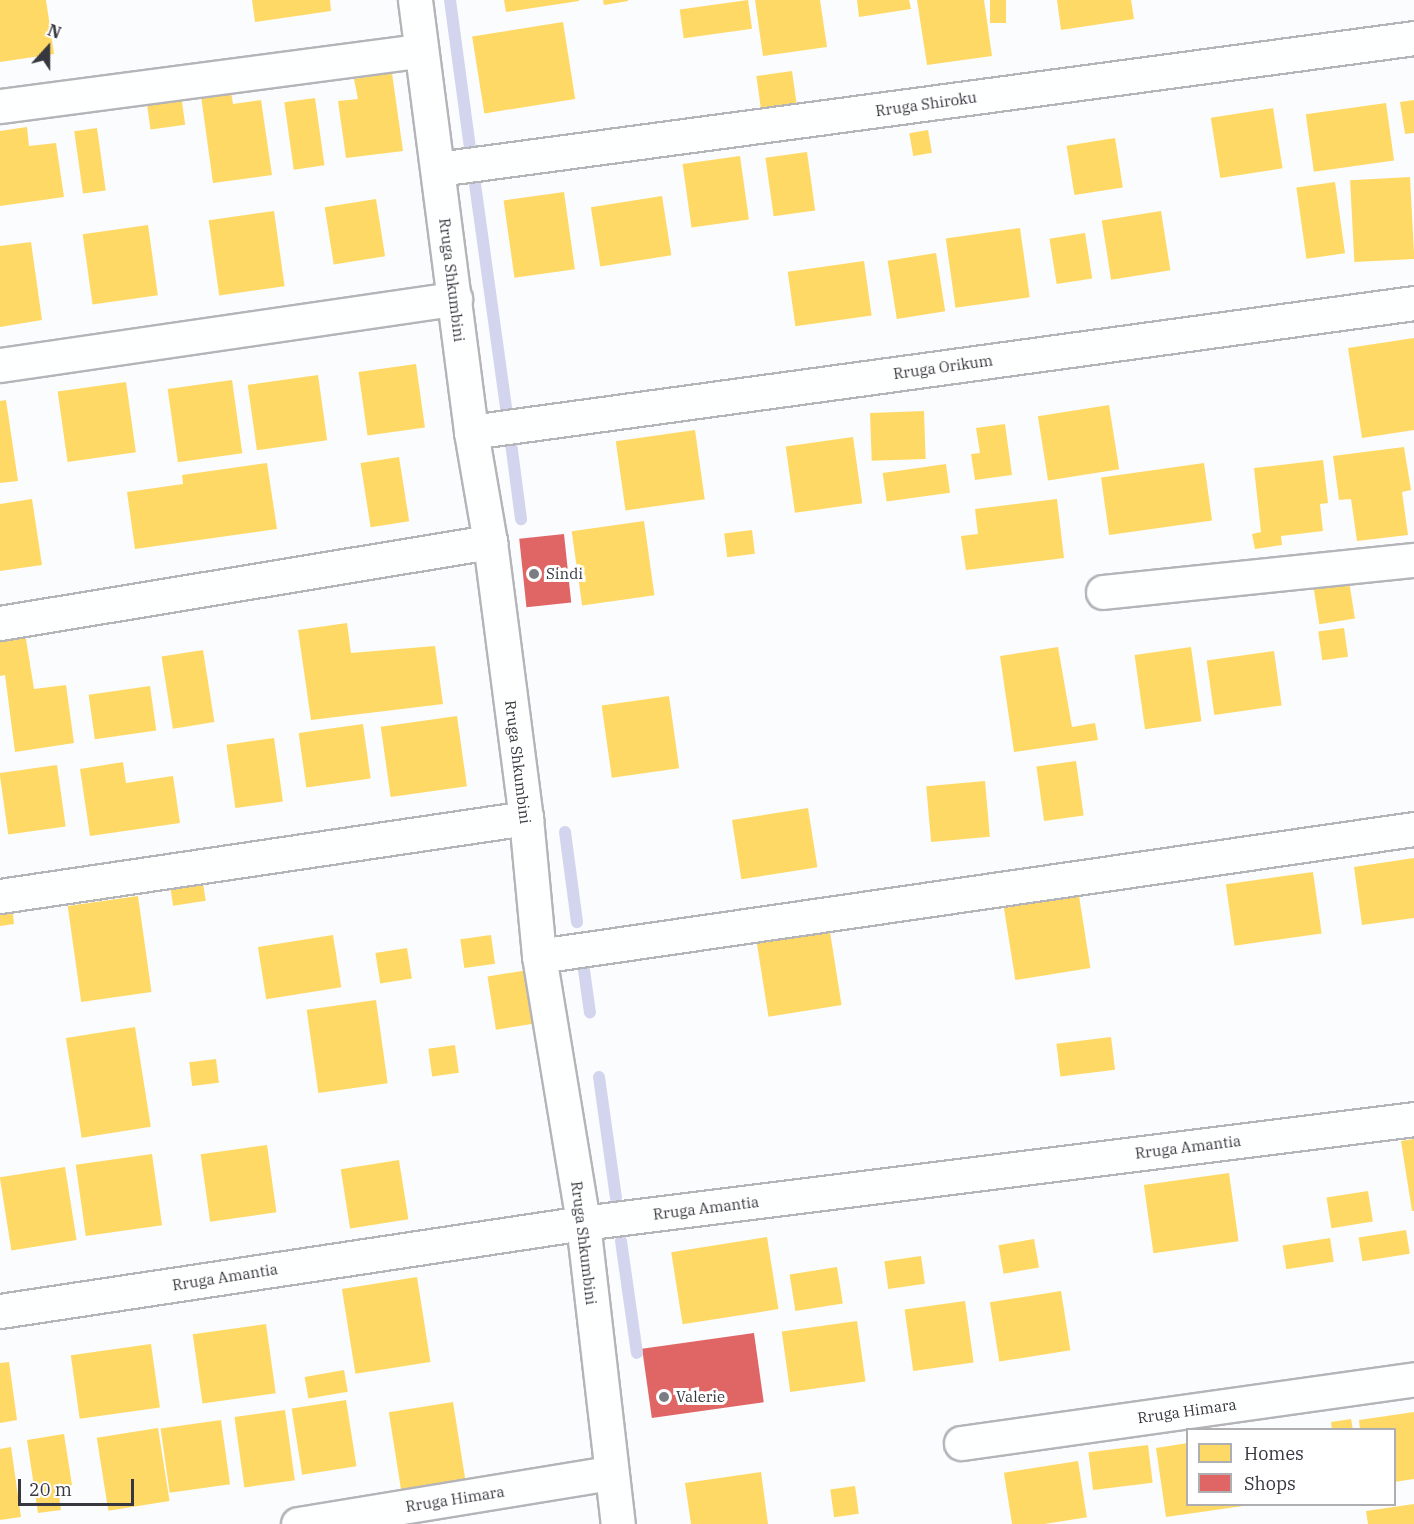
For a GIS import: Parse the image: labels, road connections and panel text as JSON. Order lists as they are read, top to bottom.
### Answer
{
  "streets": {
    "street": [
      "Rruga Shiroku",
      "Rruga Shkumbini",
      "Rruga Orikum",
      "Rruga Amantia",
      "Rruga Himara"
    ]
  },
  "crossings": [
    ["Rruga Shiroku", "Rruga Shkumbini"],
    ["Rruga Shkumbini", "Rruga Orikum"],
    ["Rruga Shkumbini", "Rruga Amantia"],
    ["Rruga Shkumbini", "Rruga Himara"]
  ],
  "places": ["Sindi", "Valerie"],
  "legend": ["Homes", "Shops"],
  "scale_bar": "20 m",
  "north": "top"
}
